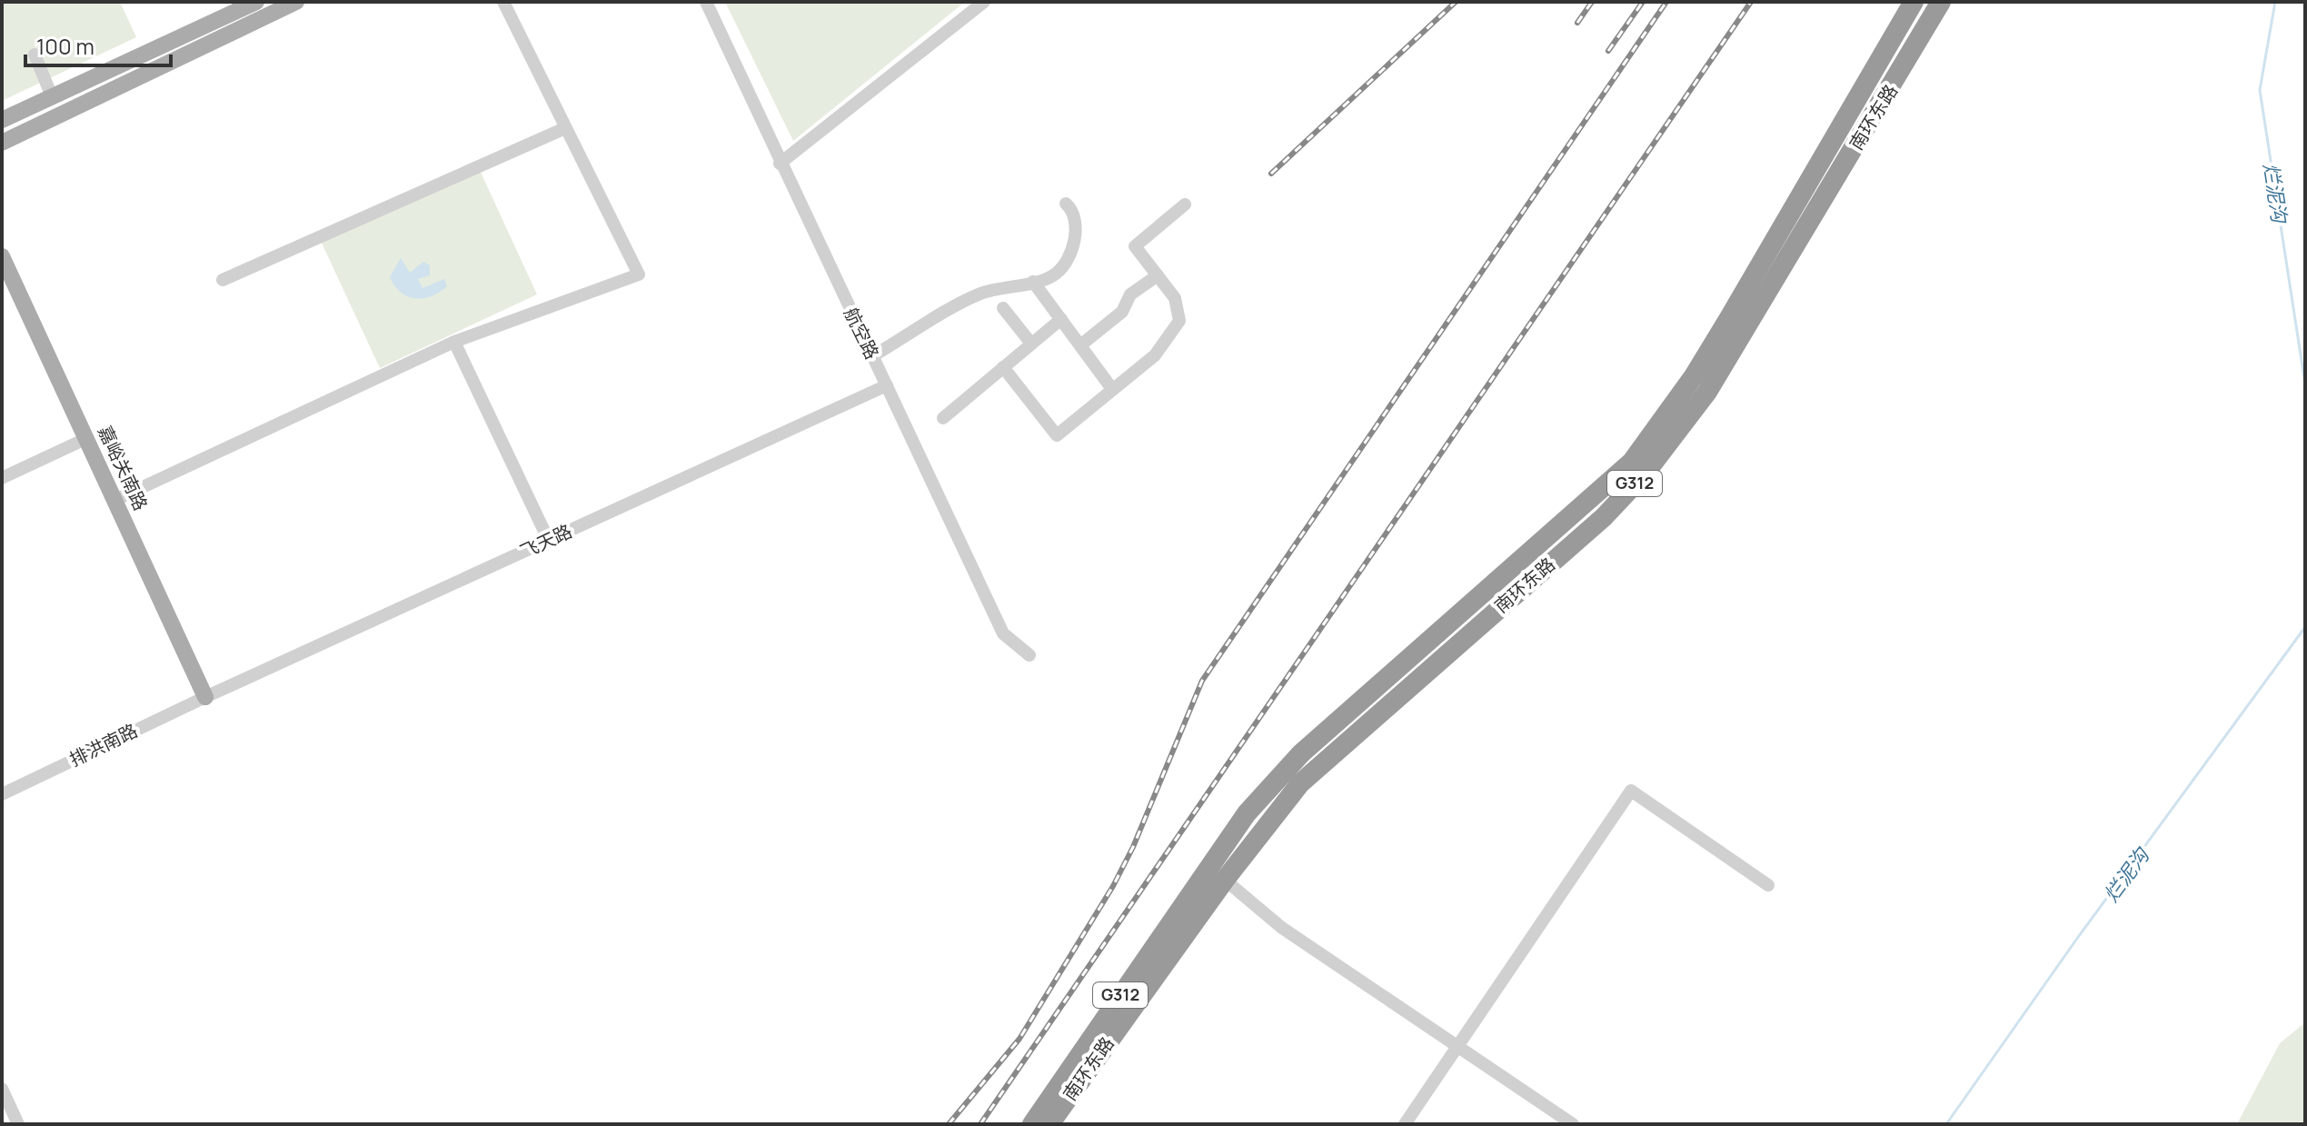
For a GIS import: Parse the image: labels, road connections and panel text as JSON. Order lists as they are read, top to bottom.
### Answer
{
  "streets": {
    "highway": ["南环东路", "G312"],
    "main road": ["嘉峪关南路"],
    "street": ["航空路", "飞天路", "排洪南路"]
  },
  "crossings": [
    ["航空路", "飞天路"],
    ["嘉峪关南路", "飞天路"],
    ["嘉峪关南路", "排洪南路"],
    ["飞天路", "排洪南路"]
  ],
  "water": ["烂泥沟"],
  "scale_bar": "100 m"
}
